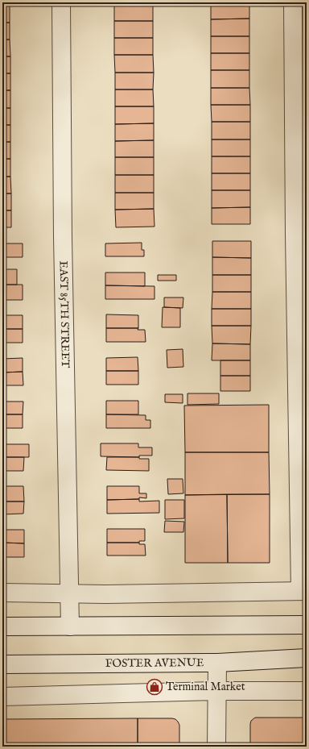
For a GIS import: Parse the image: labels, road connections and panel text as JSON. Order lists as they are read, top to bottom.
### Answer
{
  "streets": {
    "street": ["EAST 85TH STREET", "FOSTER AVENUE"]
  },
  "places": {
    "shop": ["Terminal Market"]
  }
}
